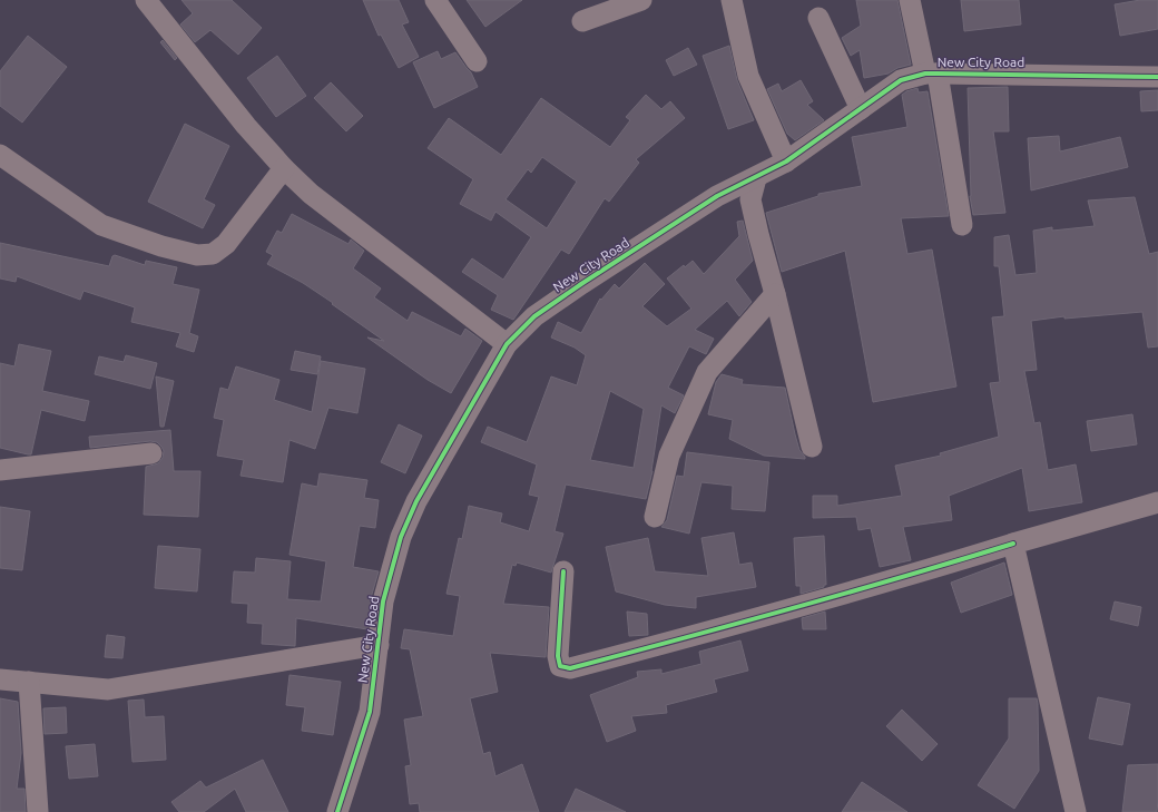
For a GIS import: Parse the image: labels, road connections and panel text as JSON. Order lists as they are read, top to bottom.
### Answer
{
  "streets": {
    "street": ["New City Road"]
  }
}
